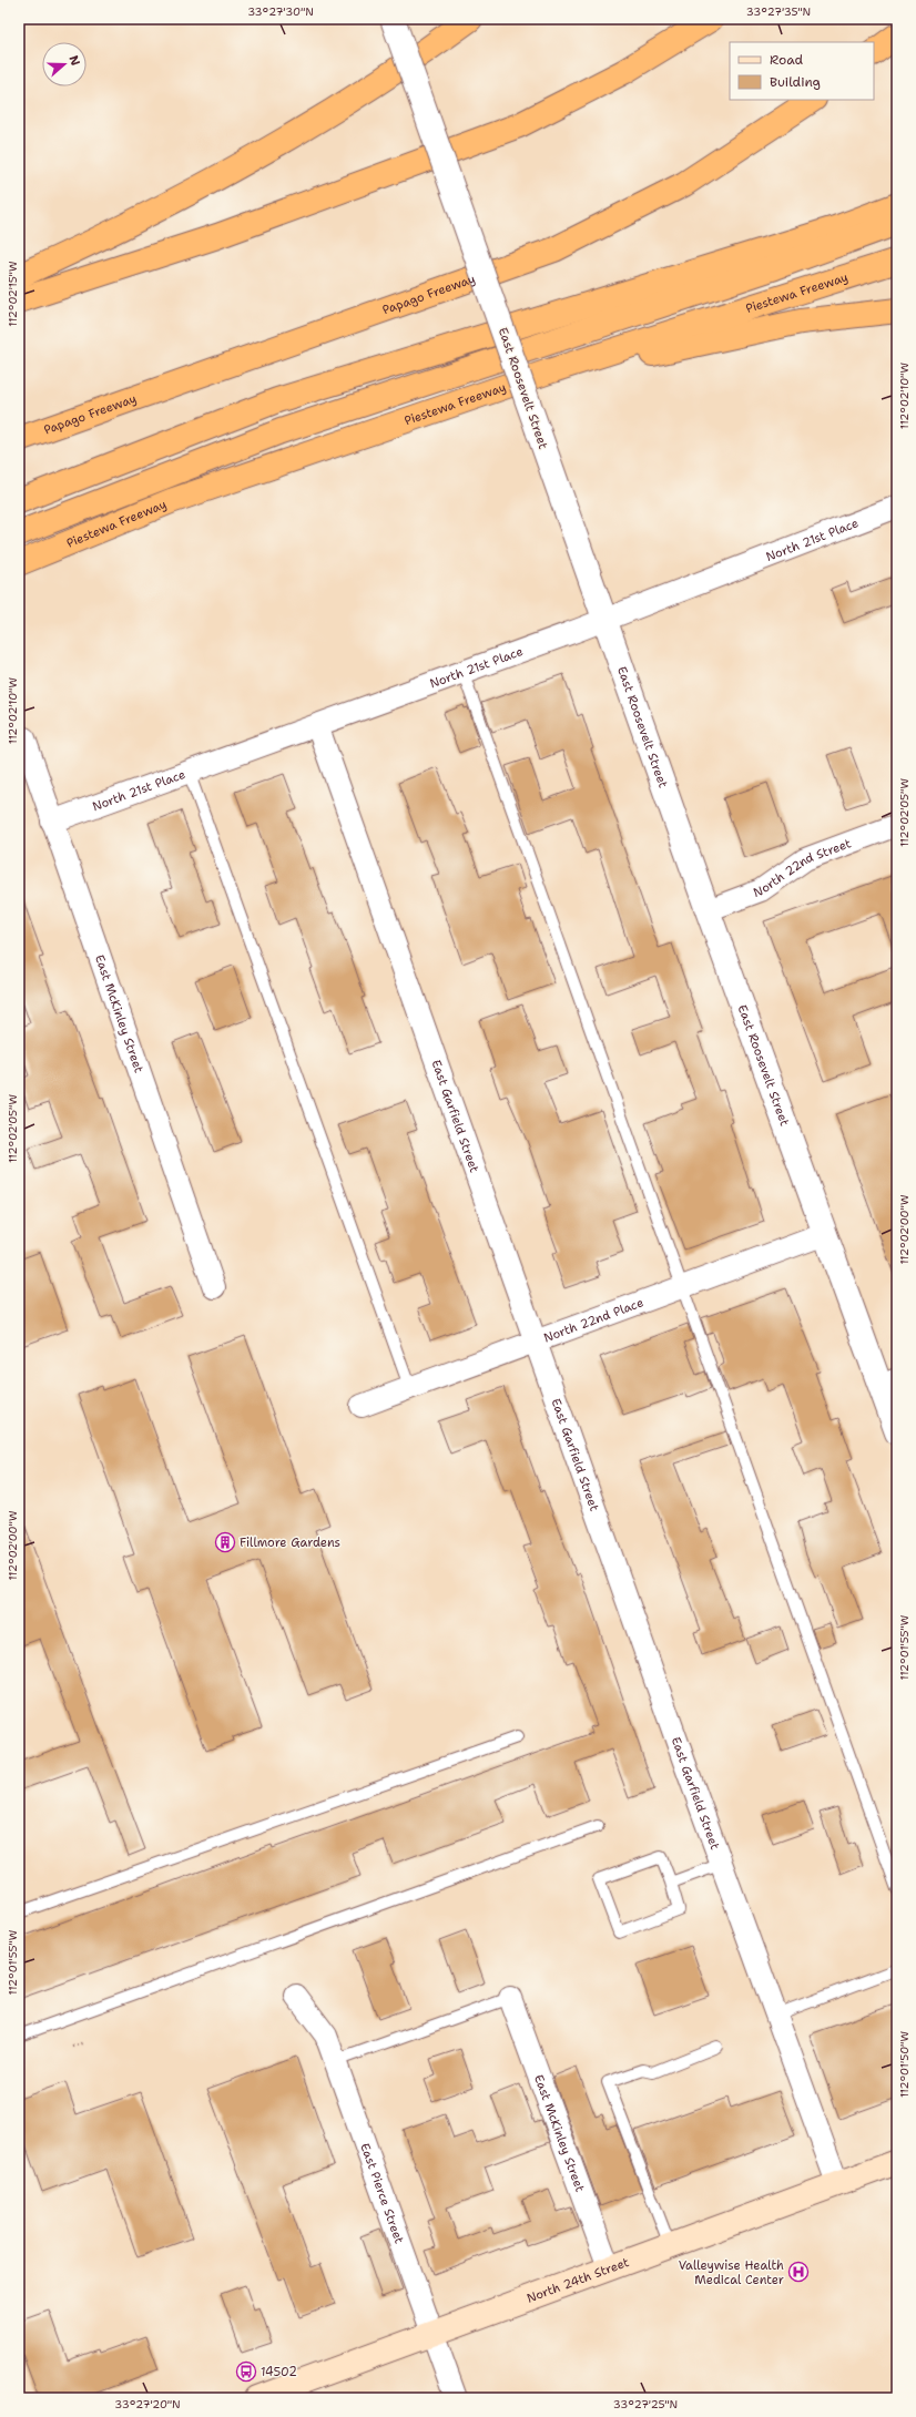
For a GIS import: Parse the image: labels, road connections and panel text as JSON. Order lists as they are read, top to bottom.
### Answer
{
  "streets": {
    "highway": ["Piestewa Freeway", "Papago Freeway"],
    "main road": ["North 24th Street"],
    "street": [
      "East Roosevelt Street",
      "North 21st Place",
      "North 22nd Street",
      "East McKinley Street",
      "East Garfield Street",
      "North 22nd Place",
      "East Pierce Street"
    ]
  },
  "crossings": [
    ["East Roosevelt Street", "North 21st Place"],
    ["East Roosevelt Street", "North 22nd Street"],
    ["East Roosevelt Street", "North 22nd Place"],
    ["North 21st Place", "East McKinley Street"],
    ["North 21st Place", "East Garfield Street"],
    ["East McKinley Street", "North 24th Street"],
    ["East Garfield Street", "North 22nd Place"],
    ["East Garfield Street", "North 24th Street"],
    ["East Pierce Street", "North 24th Street"]
  ],
  "places": {
    "building": ["Fillmore Gardens"],
    "hospital": ["Valleywise Health Medical Center"],
    "bus stop": ["14502"]
  },
  "legend": ["Road", "Building"],
  "north": "right",
  "coordinates": [
    "33°27'30\"N",
    "33°27'35\"N",
    "112°02'15\"W",
    "112°02'10\"W",
    "112°02'05\"W",
    "112°02'00\"W",
    "112°01'55\"W",
    "112°01'50\"W",
    "33°27'20\"N",
    "33°27'25\"N"
  ]
}
